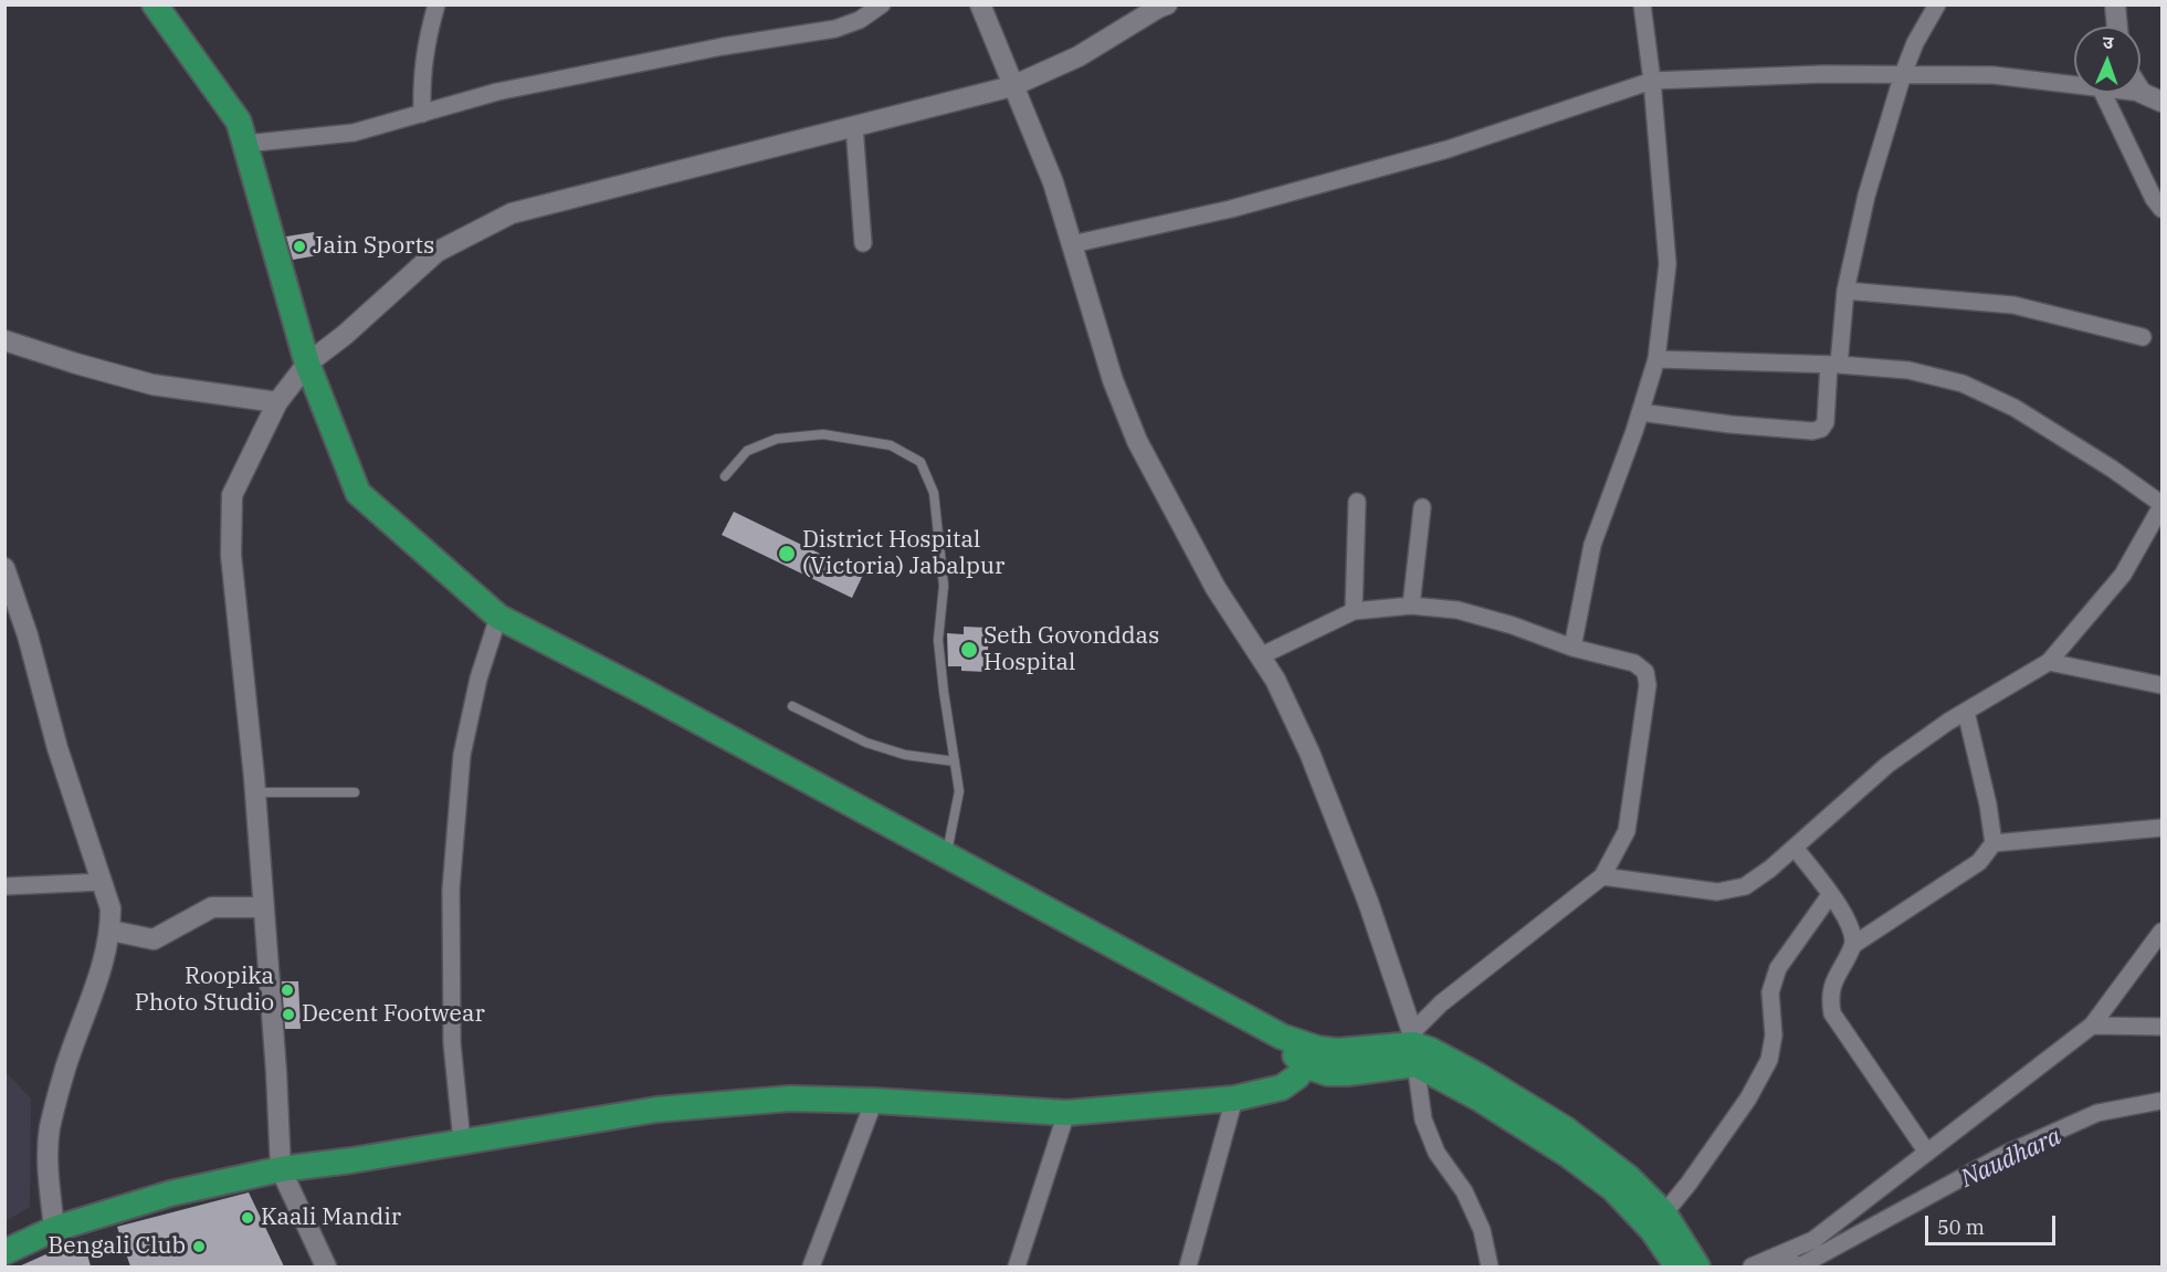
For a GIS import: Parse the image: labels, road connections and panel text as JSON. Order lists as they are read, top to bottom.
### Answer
{
  "water": ["Naudhara"],
  "places": [
    "Jain Sports",
    "District Hospital (Victoria) Jabalpur",
    "Seth Govonddas Hospital",
    "Roopika Photo Studio",
    "Decent Footwear",
    "Kaali Mandir",
    "Bengali Club"
  ],
  "scale_bar": "50 m",
  "north": "top"
}
